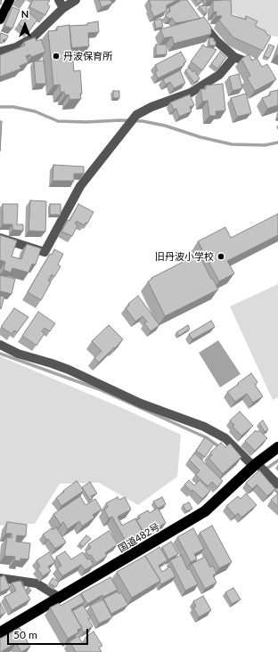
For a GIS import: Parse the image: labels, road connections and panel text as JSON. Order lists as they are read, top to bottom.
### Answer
{
  "streets": {
    "highway": ["国道482号"]
  },
  "places": ["丹波保育所", "旧丹波小学校"],
  "scale_bar": "50 m",
  "north": "top"
}
